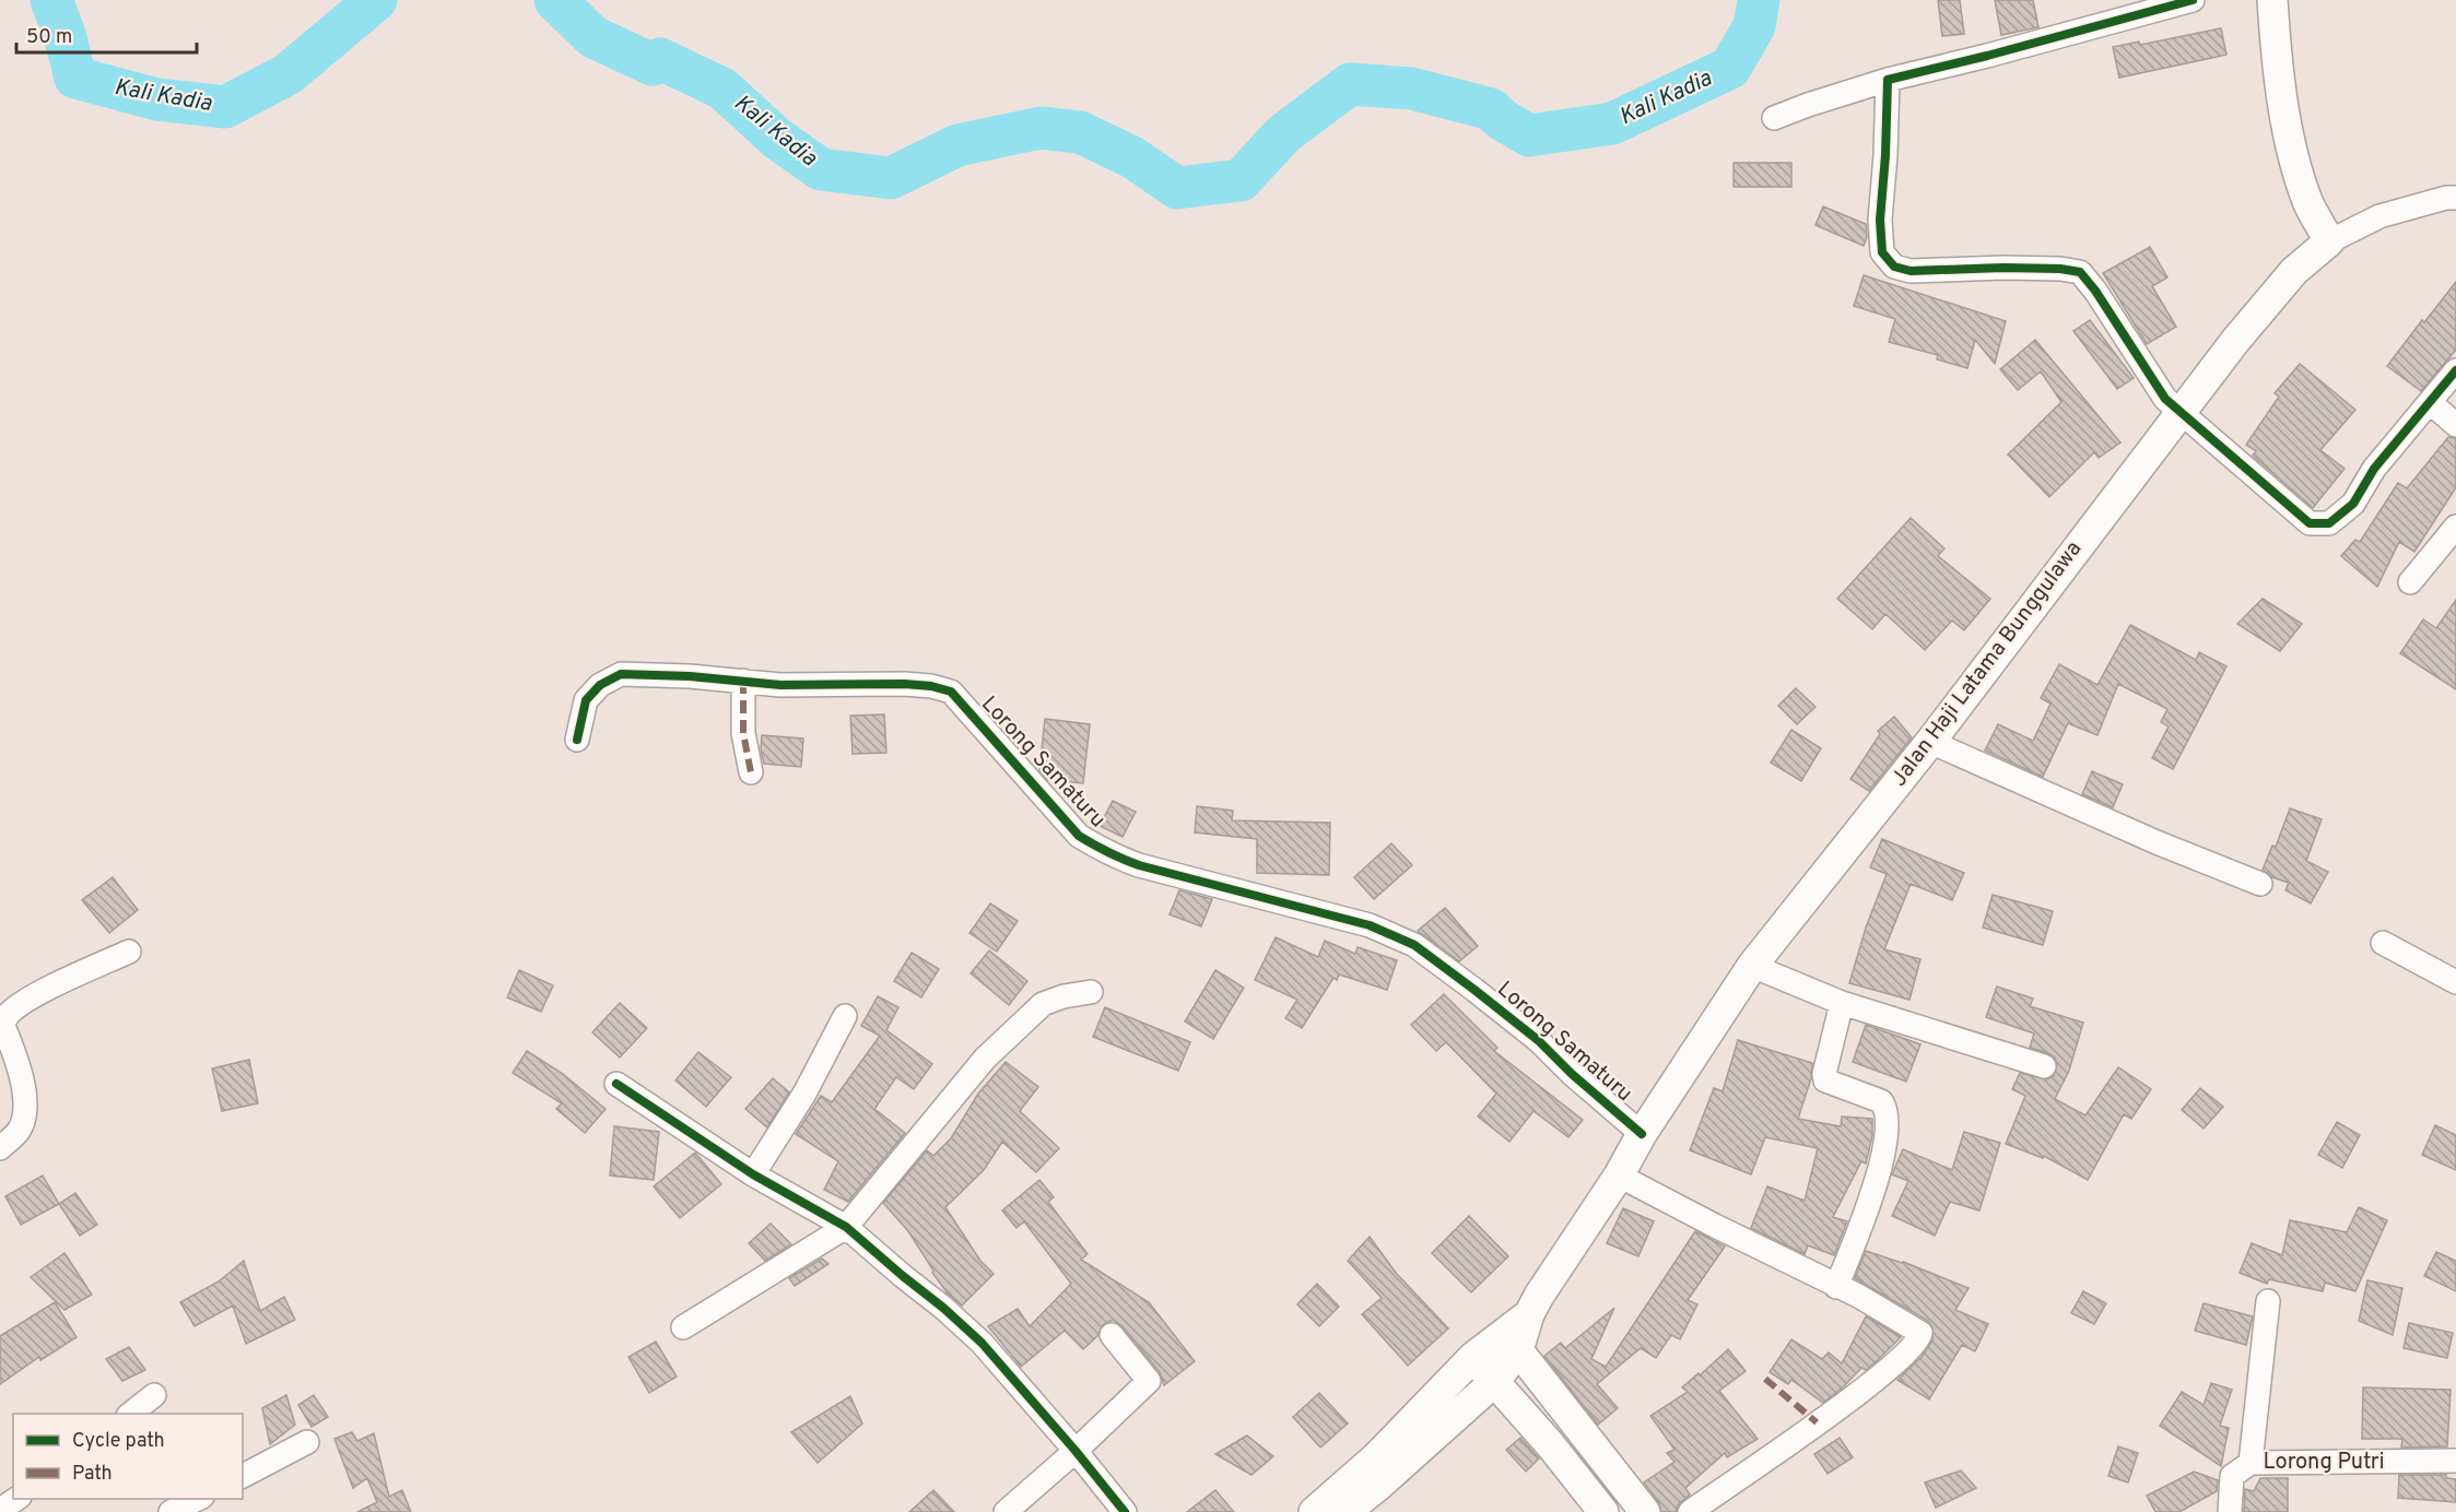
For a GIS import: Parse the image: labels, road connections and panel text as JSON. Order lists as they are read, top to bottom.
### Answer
{
  "streets": {
    "main road": ["Jalan Haji Latama Bunggulawa"],
    "street": ["Lorong Samaturu", "Lorong Putri"]
  },
  "crossings": [
    ["Jalan Haji Latama Bunggulawa", "Lorong Samaturu"]
  ],
  "water": ["Kali Kadia"],
  "legend": ["Cycle path", "Path"],
  "scale_bar": "50 m"
}
